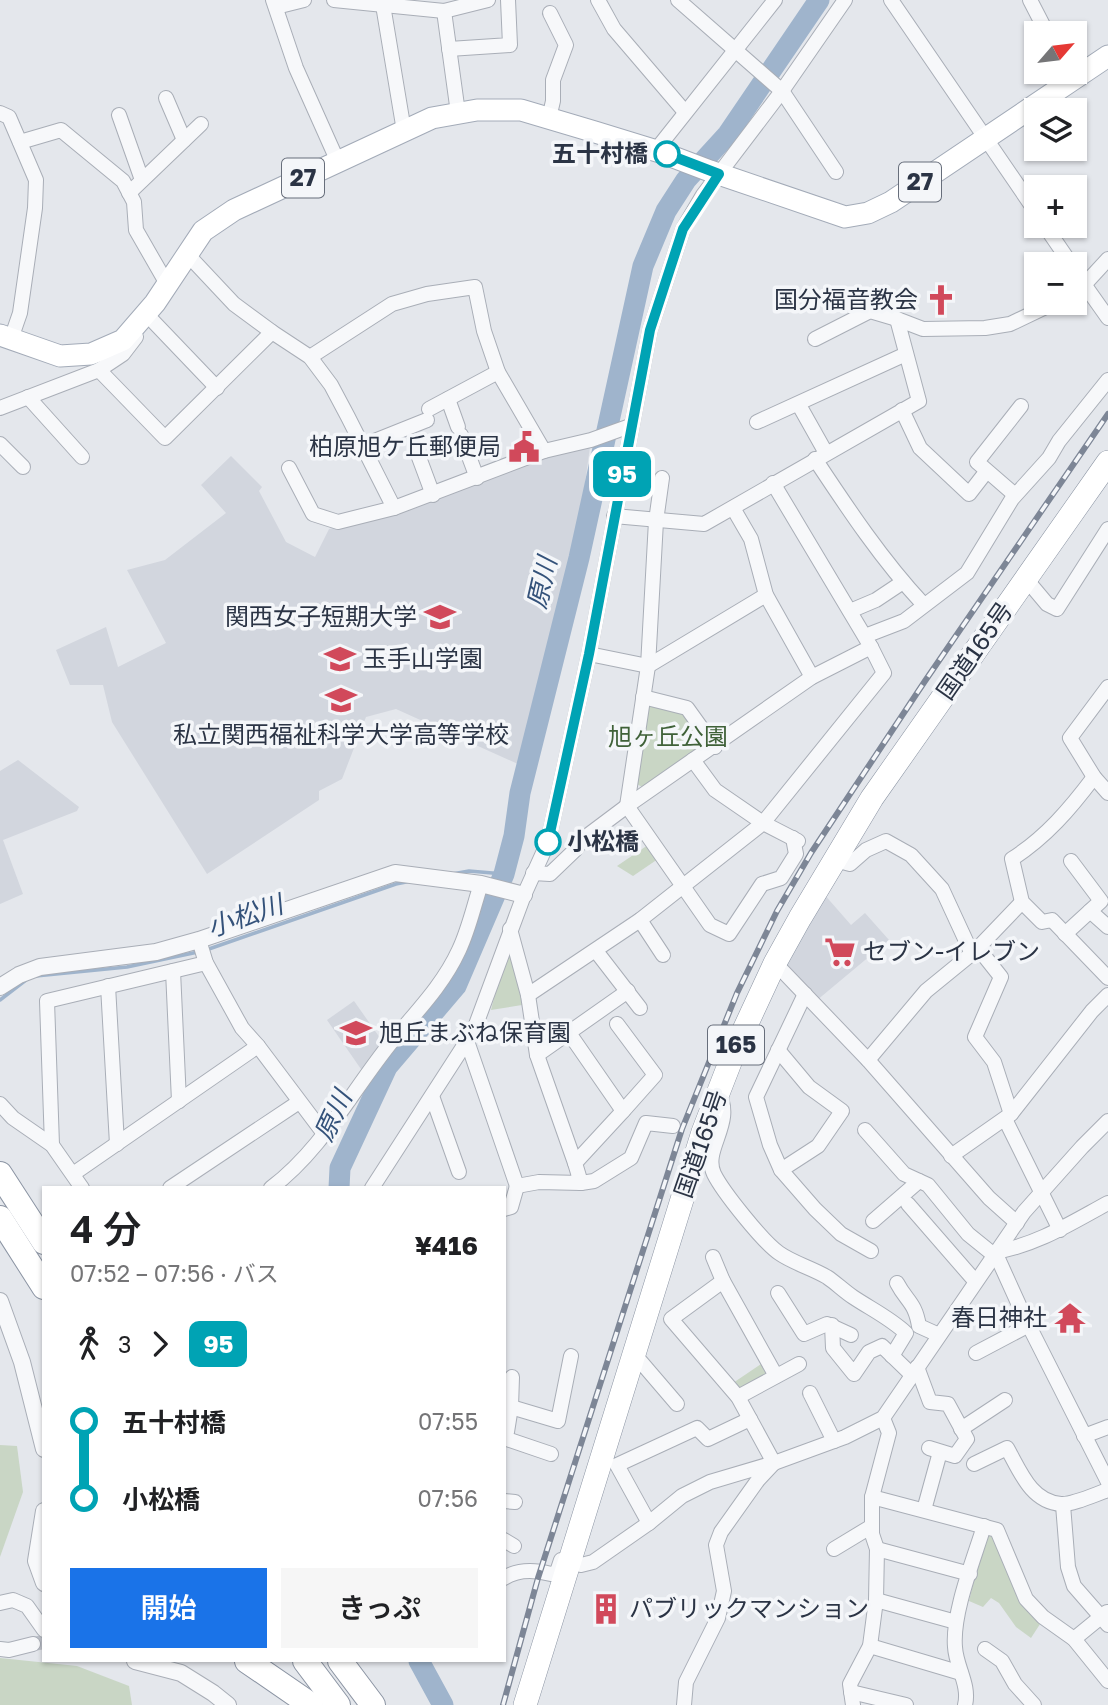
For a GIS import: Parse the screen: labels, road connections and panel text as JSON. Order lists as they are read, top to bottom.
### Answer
{
  "streets": {
    "highway": ["国道165号", "165"],
    "main road": ["27"]
  },
  "water": ["原川", "小松川"],
  "parks": ["旭ヶ丘公園"],
  "places": {
    "other": ["五十村橋", "小松橋"],
    "church": ["国分福音教会"],
    "public building": ["柏原旭ケ丘郵便局"],
    "school or university": [
      "関西女子短期大学",
      "玉手山学園",
      "私立関西福祉科学大学高等学校",
      "旭丘まぶね保育園"
    ],
    "supermarket": ["セブン-イレブン"],
    "temple": ["春日神社"],
    "building": ["パブリックマンション"]
  },
  "lines": ["bus line 95"],
  "north": "top right",
  "page": {
    "on_map": "95",
    "map_buttons": ["+", "−"],
    "heading": ["4 分", "07:52 – 07:56 · バス", "¥416"],
    "legs": ["3", "95"],
    "list": [
      {
        "name": "五十村橋",
        "value": "07:55"
      },
      {
        "name": "小松橋",
        "value": "07:56"
      }
    ],
    "buttons": ["開始", "きっぷ"]
  }
}
